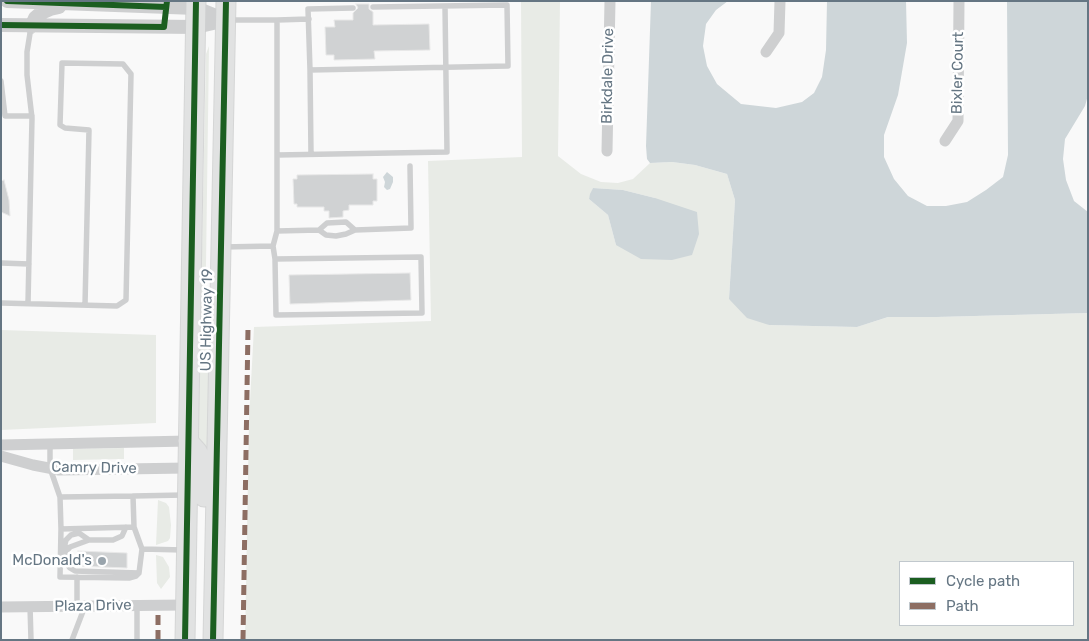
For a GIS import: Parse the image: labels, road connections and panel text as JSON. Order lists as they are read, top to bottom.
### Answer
{
  "streets": {
    "highway": ["US Highway 19"],
    "street": [
      "Bixler Court",
      "Birkdale Drive",
      "Camry Drive",
      "Plaza Drive"
    ]
  },
  "crossings": [
    ["US Highway 19", "Camry Drive"],
    ["US Highway 19", "Plaza Drive"]
  ],
  "places": ["McDonald's"],
  "legend": ["Cycle path", "Path"]
}
